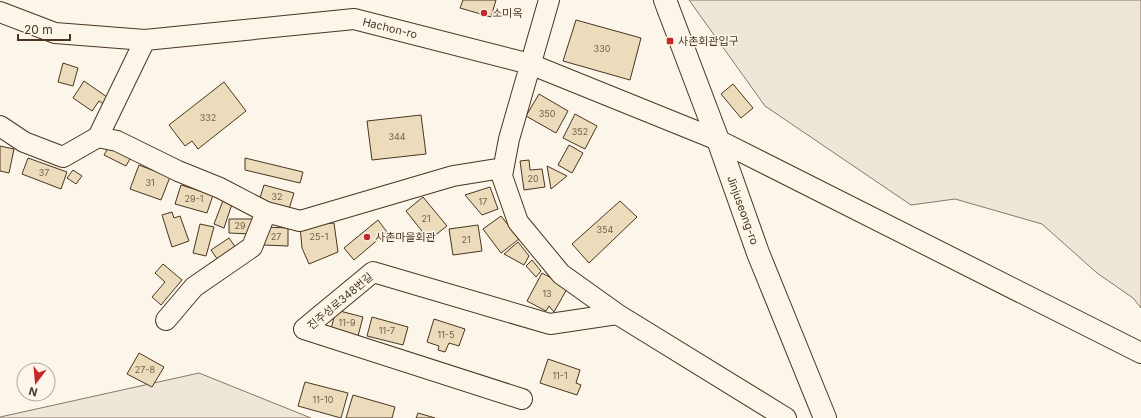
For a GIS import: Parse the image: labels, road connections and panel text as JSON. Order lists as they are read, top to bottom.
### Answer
{
  "streets": {
    "main road": ["Jinjuseong-ro"],
    "street": ["Hachon-ro", "진주성로348번길"]
  },
  "crossings": [
    ["Hachon-ro", "Jinjuseong-ro"]
  ],
  "places": {
    "other": ["소미옥", "사촌마을회관"],
    "transit": ["사촌회관입구"]
  },
  "house_numbers": [
    "330",
    "350",
    "332",
    "352",
    "344",
    "37",
    "20",
    "31",
    "32",
    "29-1",
    "17",
    "21",
    "29",
    "354",
    "27",
    "25-1",
    "21",
    "13",
    "11-9",
    "11-7",
    "11-5",
    "27-8",
    "11-1",
    "11-10"
  ],
  "scale_bar": "20 m",
  "north": "bottom"
}
